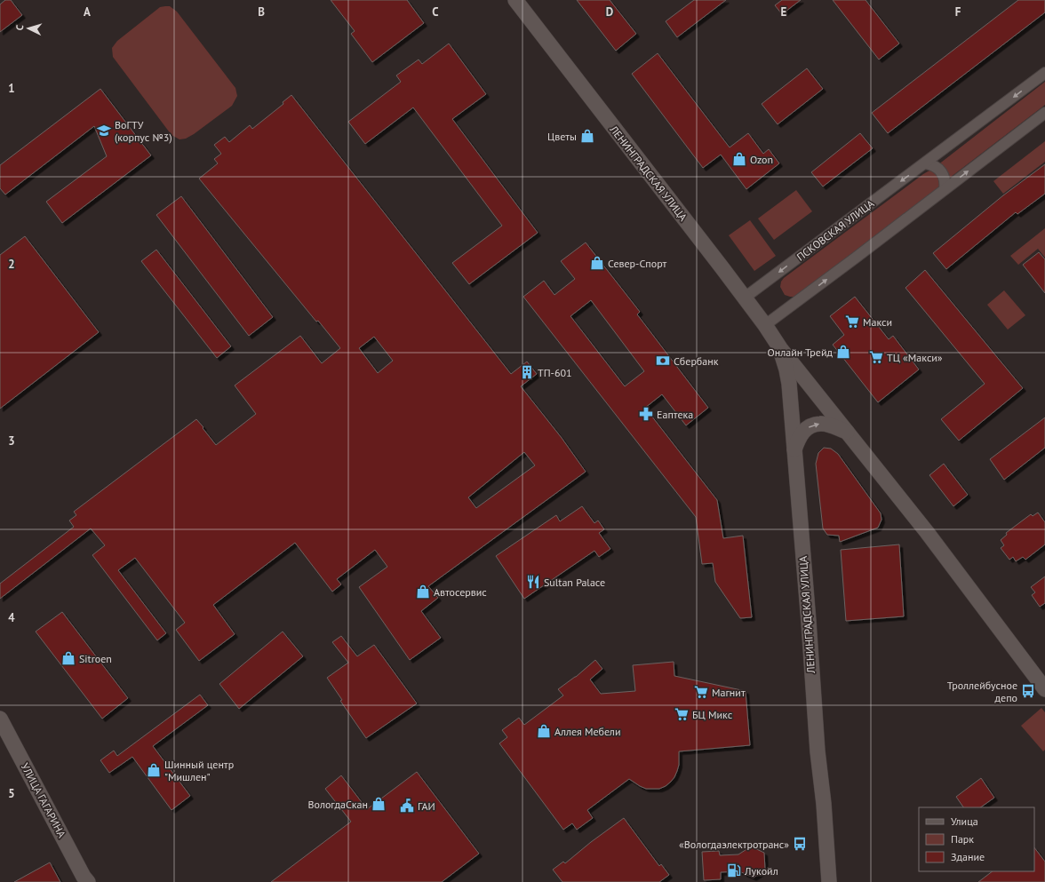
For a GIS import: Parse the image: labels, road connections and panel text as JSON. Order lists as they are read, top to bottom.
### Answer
{
  "streets": {
    "main road": ["ЛЕНИНГРАДСКАЯ УЛИЦА", "УЛИЦА ГАГАРИНА"],
    "street": ["ПСКОВСКАЯ УЛИЦА"]
  },
  "crossings": [
    ["ЛЕНИНГРАДСКАЯ УЛИЦА", "ПСКОВСКАЯ УЛИЦА"]
  ],
  "places": {
    "school or university": ["ВоГТУ (корпус №3)"],
    "shop": [
      "Цветы",
      "Ozon",
      "Север-Спорт",
      "Онлайн Трейд",
      "Автосервис",
      "Sitroen",
      "Аллея Мебели",
      "Шинный центр \"Мишлен\"",
      "ВологдаСкан"
    ],
    "supermarket": [
      "Макси",
      "ТЦ «Макси»",
      "Магнит",
      "БЦ Микс"
    ],
    "bank": ["Сбербанк"],
    "building": ["ТП-601"],
    "pharmacy": ["Еаптека"],
    "restaurant": ["Sultan Palace"],
    "bus stop": ["Троллейбусное депо", "«Вологдаэлектротранс»"],
    "public building": ["ГАИ"],
    "fuel station": ["Лукойл"]
  },
  "legend": ["Улица", "Парк", "Здание"],
  "north": "left",
  "grid": {
    "columns": [
      "A",
      "B",
      "C",
      "D",
      "E",
      "F"
    ],
    "rows": [
      "1",
      "2",
      "3",
      "4",
      "5"
    ]
  }
}
